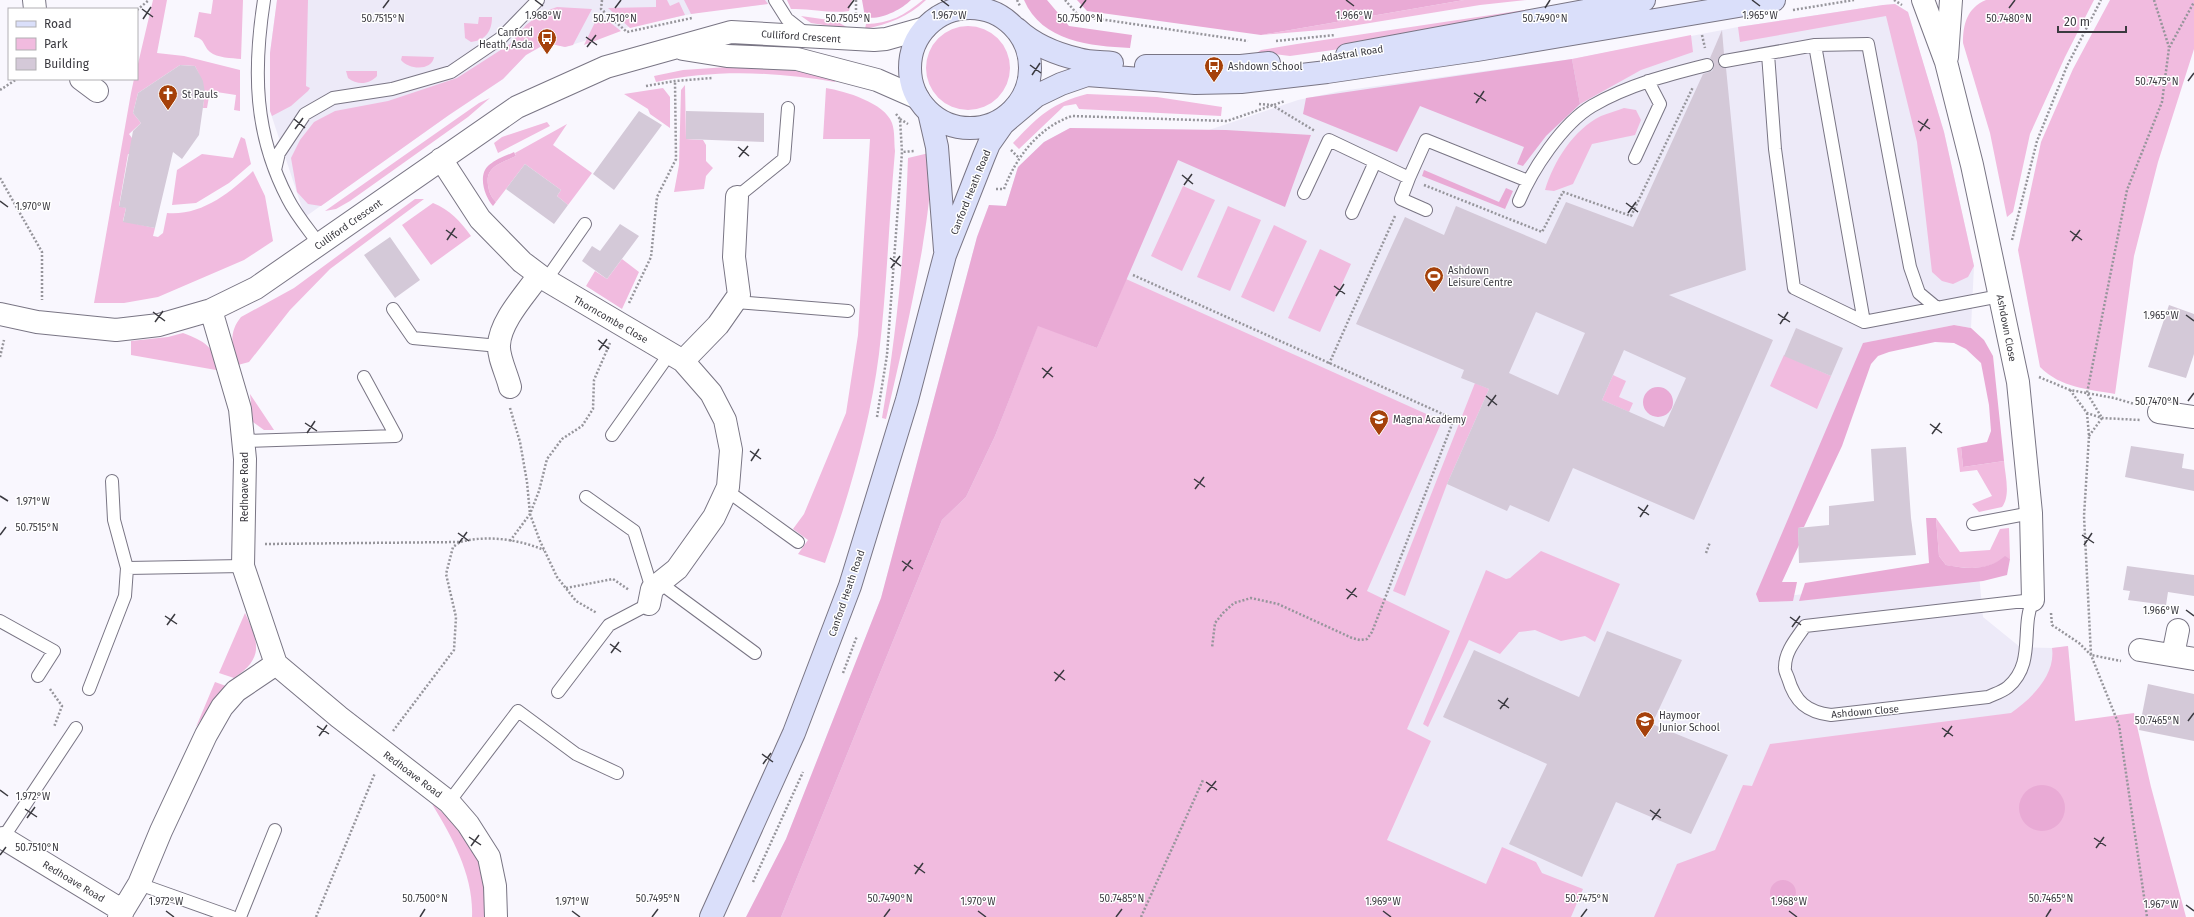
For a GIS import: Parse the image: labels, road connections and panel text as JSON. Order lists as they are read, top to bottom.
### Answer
{
  "streets": {
    "street": [
      "Culliford Crescent",
      "Adastral Road",
      "Canford Heath Road",
      "Thorncombe Close",
      "Ashdown Close",
      "Redhoave Road"
    ]
  },
  "crossings": [
    ["Culliford Crescent", "Adastral Road"],
    ["Culliford Crescent", "Canford Heath Road"],
    ["Culliford Crescent", "Thorncombe Close"],
    ["Culliford Crescent", "Redhoave Road"],
    ["Adastral Road", "Canford Heath Road"]
  ],
  "places": {
    "bus stop": ["Canford Heath, Asda", "Ashdown School"],
    "church": ["St Pauls"],
    "sports": ["Ashdown Leisure Centre"],
    "school or university": ["Magna Academy", "Haymoor Junior School"]
  },
  "legend": ["Road", "Park", "Building"],
  "scale_bar": "20 m",
  "coordinates": [
    "1.965°W",
    "1.967°W",
    "1.968°W",
    "1.966°W",
    "50.7505°N",
    "50.7500°N",
    "50.7490°N",
    "50.7480°N",
    "50.7515°N",
    "50.7510°N",
    "50.7475°N",
    "1.970°W",
    "50.7470°N",
    "1.971°W",
    "50.7465°N",
    "1.972°W",
    "50.7495°N",
    "50.7485°N",
    "1.969°W"
  ]
}
